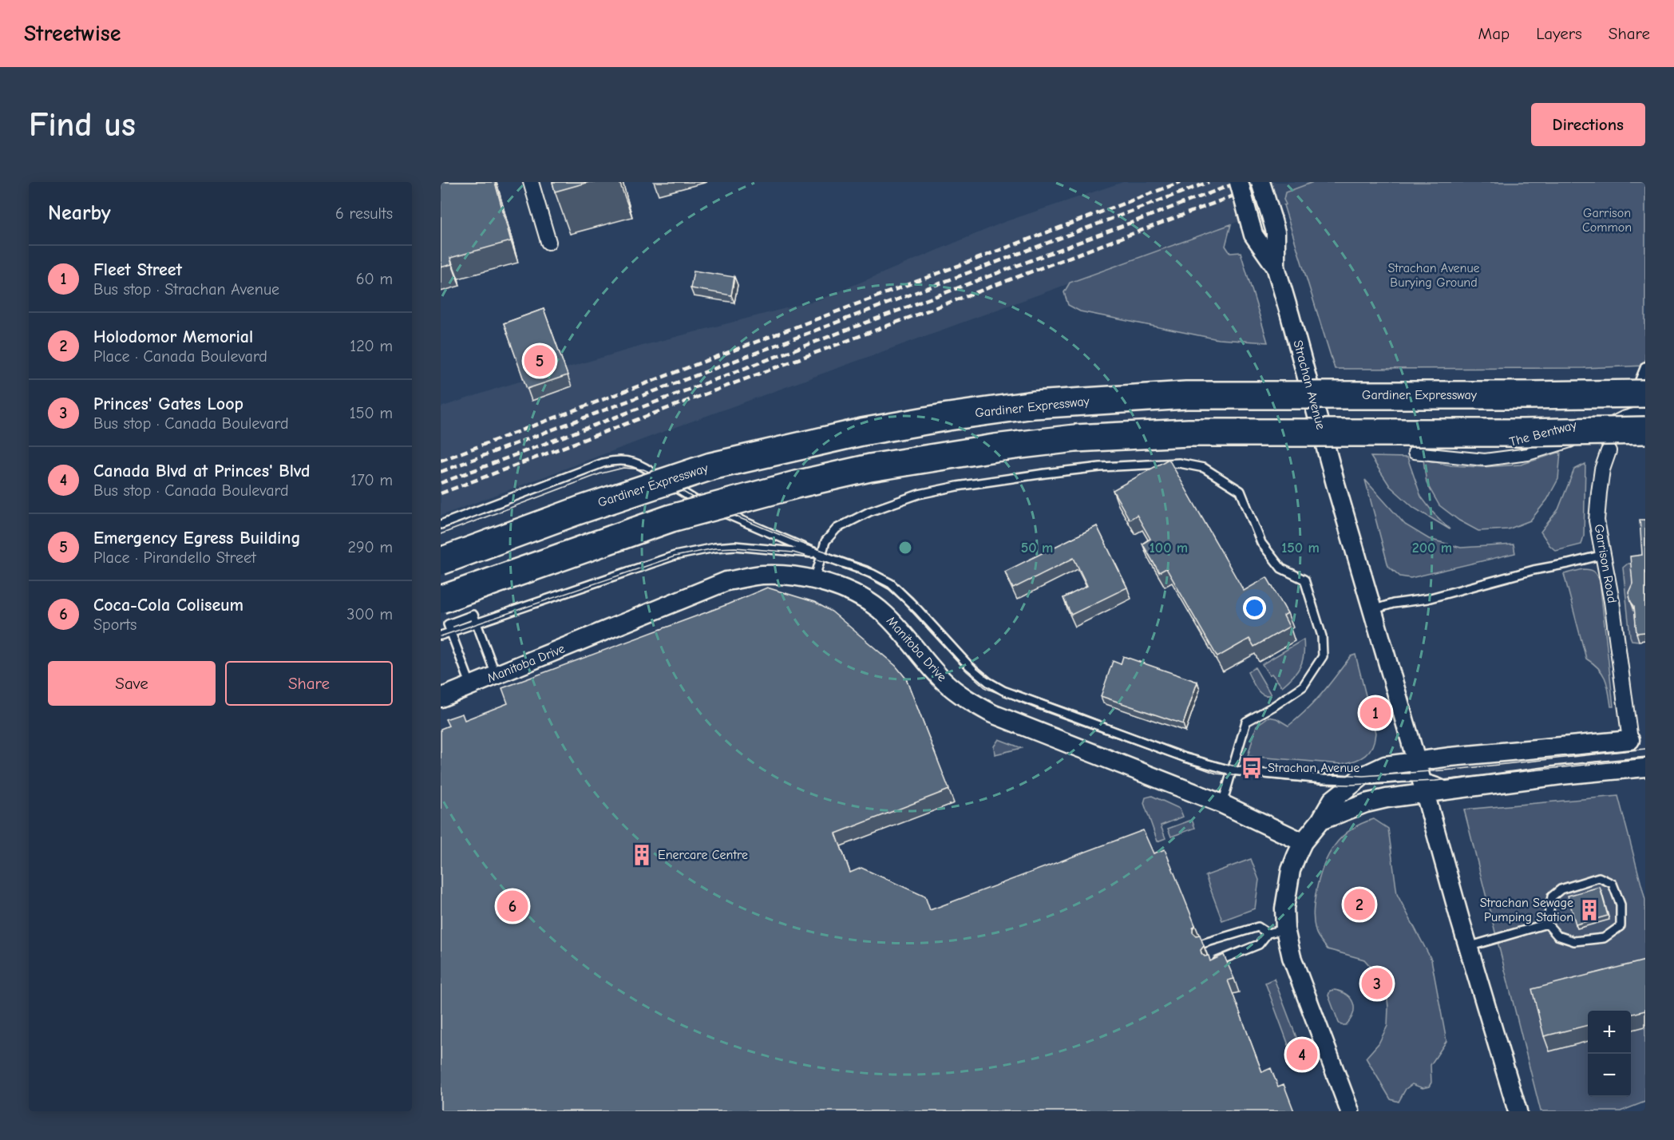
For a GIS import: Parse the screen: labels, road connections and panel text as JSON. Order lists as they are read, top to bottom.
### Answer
{
  "streets": {
    "highway": ["Gardiner Expressway"],
    "street": [
      "Strachan Avenue",
      "The Bentway",
      "Garrison Road",
      "Manitoba Drive"
    ]
  },
  "crossings": [
    ["Gardiner Expressway", "The Bentway"],
    ["Gardiner Expressway", "Garrison Road"],
    ["The Bentway", "Garrison Road"]
  ],
  "parks": ["Garrison Common", "Strachan Avenue Burying Ground"],
  "places": {
    "bus stop": ["Strachan Avenue"],
    "building": ["Enercare Centre", "Strachan Sewage Pumping Station"]
  },
  "page": {
    "header": "Streetwise",
    "nav": ["Map", "Layers", "Share"],
    "buttons": [
      "Directions",
      ["Save", "Share"]
    ],
    "title": "Find us",
    "heading": ["Nearby", "6 results"],
    "list": [
      {
        "mark": "1",
        "name": "Fleet Street",
        "note": "Bus stop · Strachan Avenue",
        "value": "60 m"
      },
      {
        "mark": "2",
        "name": "Holodomor Memorial",
        "note": "Place · Canada Boulevard",
        "value": "120 m"
      },
      {
        "mark": "3",
        "name": "Princes' Gates Loop",
        "note": "Bus stop · Canada Boulevard",
        "value": "150 m"
      },
      {
        "mark": "4",
        "name": "Canada Blvd at Princes' Blvd",
        "note": "Bus stop · Canada Boulevard",
        "value": "170 m"
      },
      {
        "mark": "5",
        "name": "Emergency Egress Building",
        "note": "Place · Pirandello Street",
        "value": "290 m"
      },
      {
        "mark": "6",
        "name": "Coca-Cola Coliseum",
        "note": "Sports",
        "value": "300 m"
      }
    ],
    "pins": [
      "5",
      "1",
      "2",
      "6",
      "3",
      "4"
    ],
    "map_buttons": ["+", "−"]
  },
  "rings": [
    "50 m",
    "100 m",
    "150 m",
    "200 m"
  ]
}
